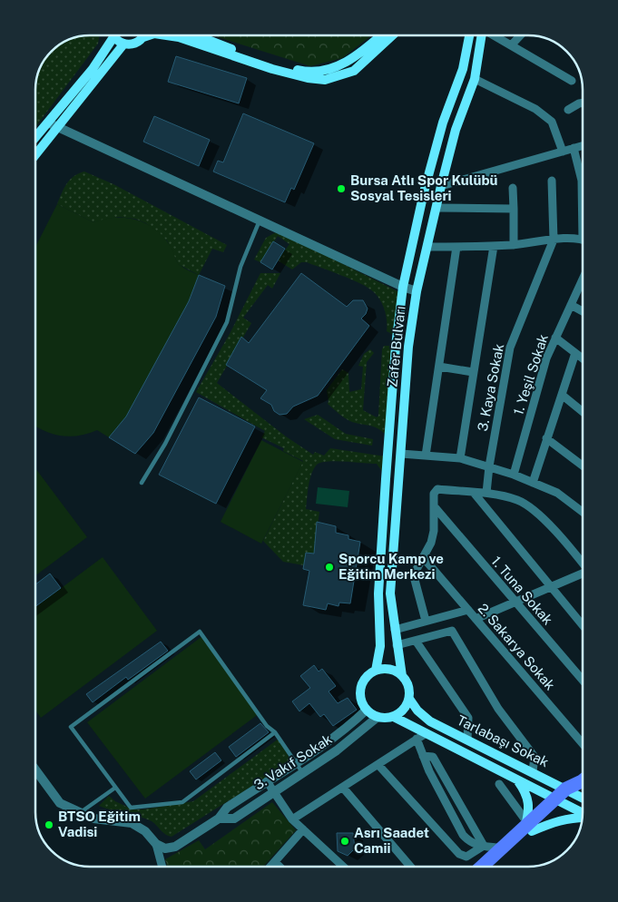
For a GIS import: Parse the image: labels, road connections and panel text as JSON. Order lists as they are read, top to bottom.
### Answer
{
  "streets": {
    "main road": ["Zafer Bulvarı", "Tarlabaşı Sokak"],
    "street": [
      "1. Yeşil Sokak",
      "3. Kaya Sokak",
      "1. Tuna Sokak",
      "2. Sakarya Sokak",
      "3. Vakıf Sokak"
    ]
  },
  "crossings": [
    ["Zafer Bulvarı", "Tarlabaşı Sokak"],
    ["Zafer Bulvarı", "3. Vakıf Sokak"],
    ["Tarlabaşı Sokak", "3. Vakıf Sokak"]
  ],
  "places": [
    "Bursa Atlı Spor Kulübü Sosyal Tesisleri",
    "Sporcu Kamp ve Eğitim Merkezi",
    "BTSO Eğitim Vadisi",
    "Asrı Saadet Camii"
  ]
}
